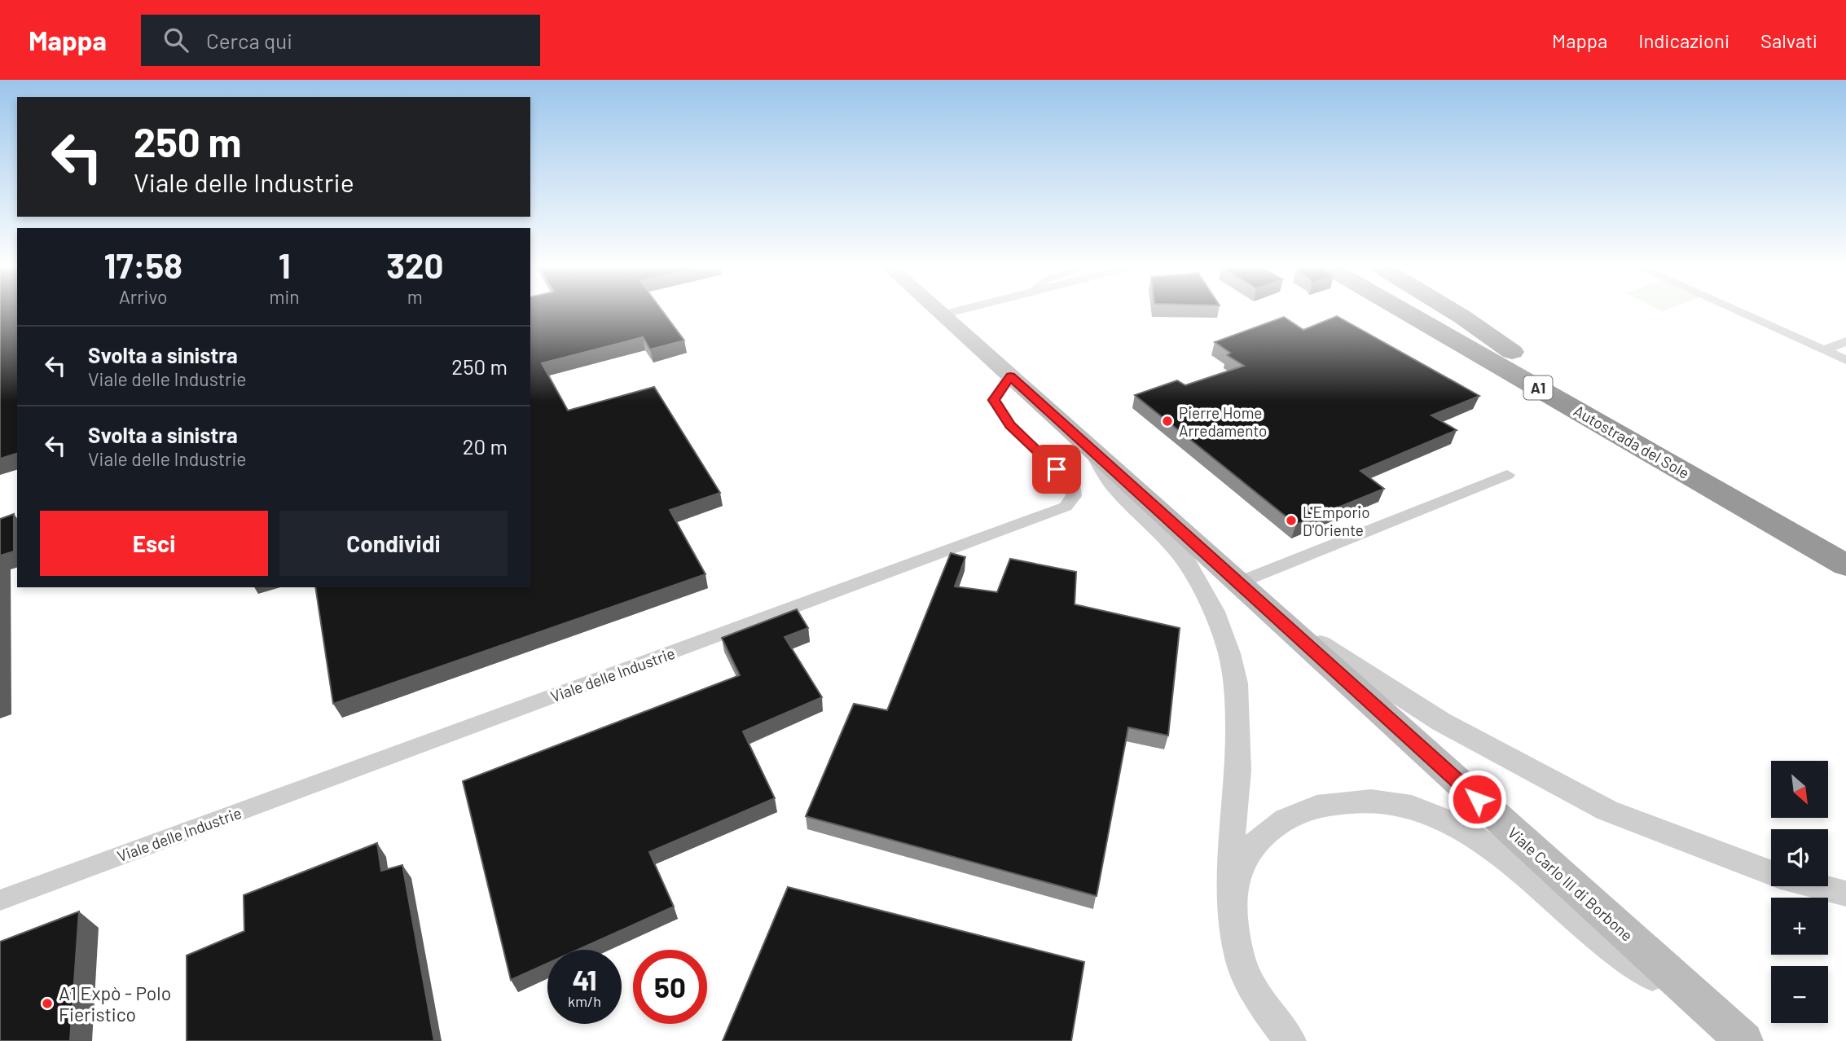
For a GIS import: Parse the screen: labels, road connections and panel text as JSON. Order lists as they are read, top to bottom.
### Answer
{
  "streets": {
    "highway": ["A1", "Autostrada del Sole"],
    "main road": ["Viale Carlo III di Borbone"],
    "street": ["Viale delle Industrie"]
  },
  "crossings": [
    ["Viale delle Industrie", "Viale Carlo III di Borbone"]
  ],
  "places": ["Pierre Home Arredamento", "L'Emporio D'Oriente", "A1 Expò - Polo Fieristico"],
  "north": "bottom right",
  "page": {
    "header": "Mappa",
    "search": "Cerca qui",
    "nav": ["Mappa", "Indicazioni", "Salvati"],
    "turn": ["250 m", "Viale delle Industrie"],
    "eta": [
      "17:58",
      "Arrivo",
      "1",
      "min",
      "320",
      "m"
    ],
    "list": [
      {
        "name": "Svolta a sinistra",
        "note": "Viale delle Industrie",
        "value": "250 m"
      },
      {
        "name": "Svolta a sinistra",
        "note": "Viale delle Industrie",
        "value": "20 m"
      }
    ],
    "buttons": ["Esci", "Condividi"],
    "map_buttons": ["+", "−"],
    "speed": "41 km/h",
    "limit": "50"
  }
}
